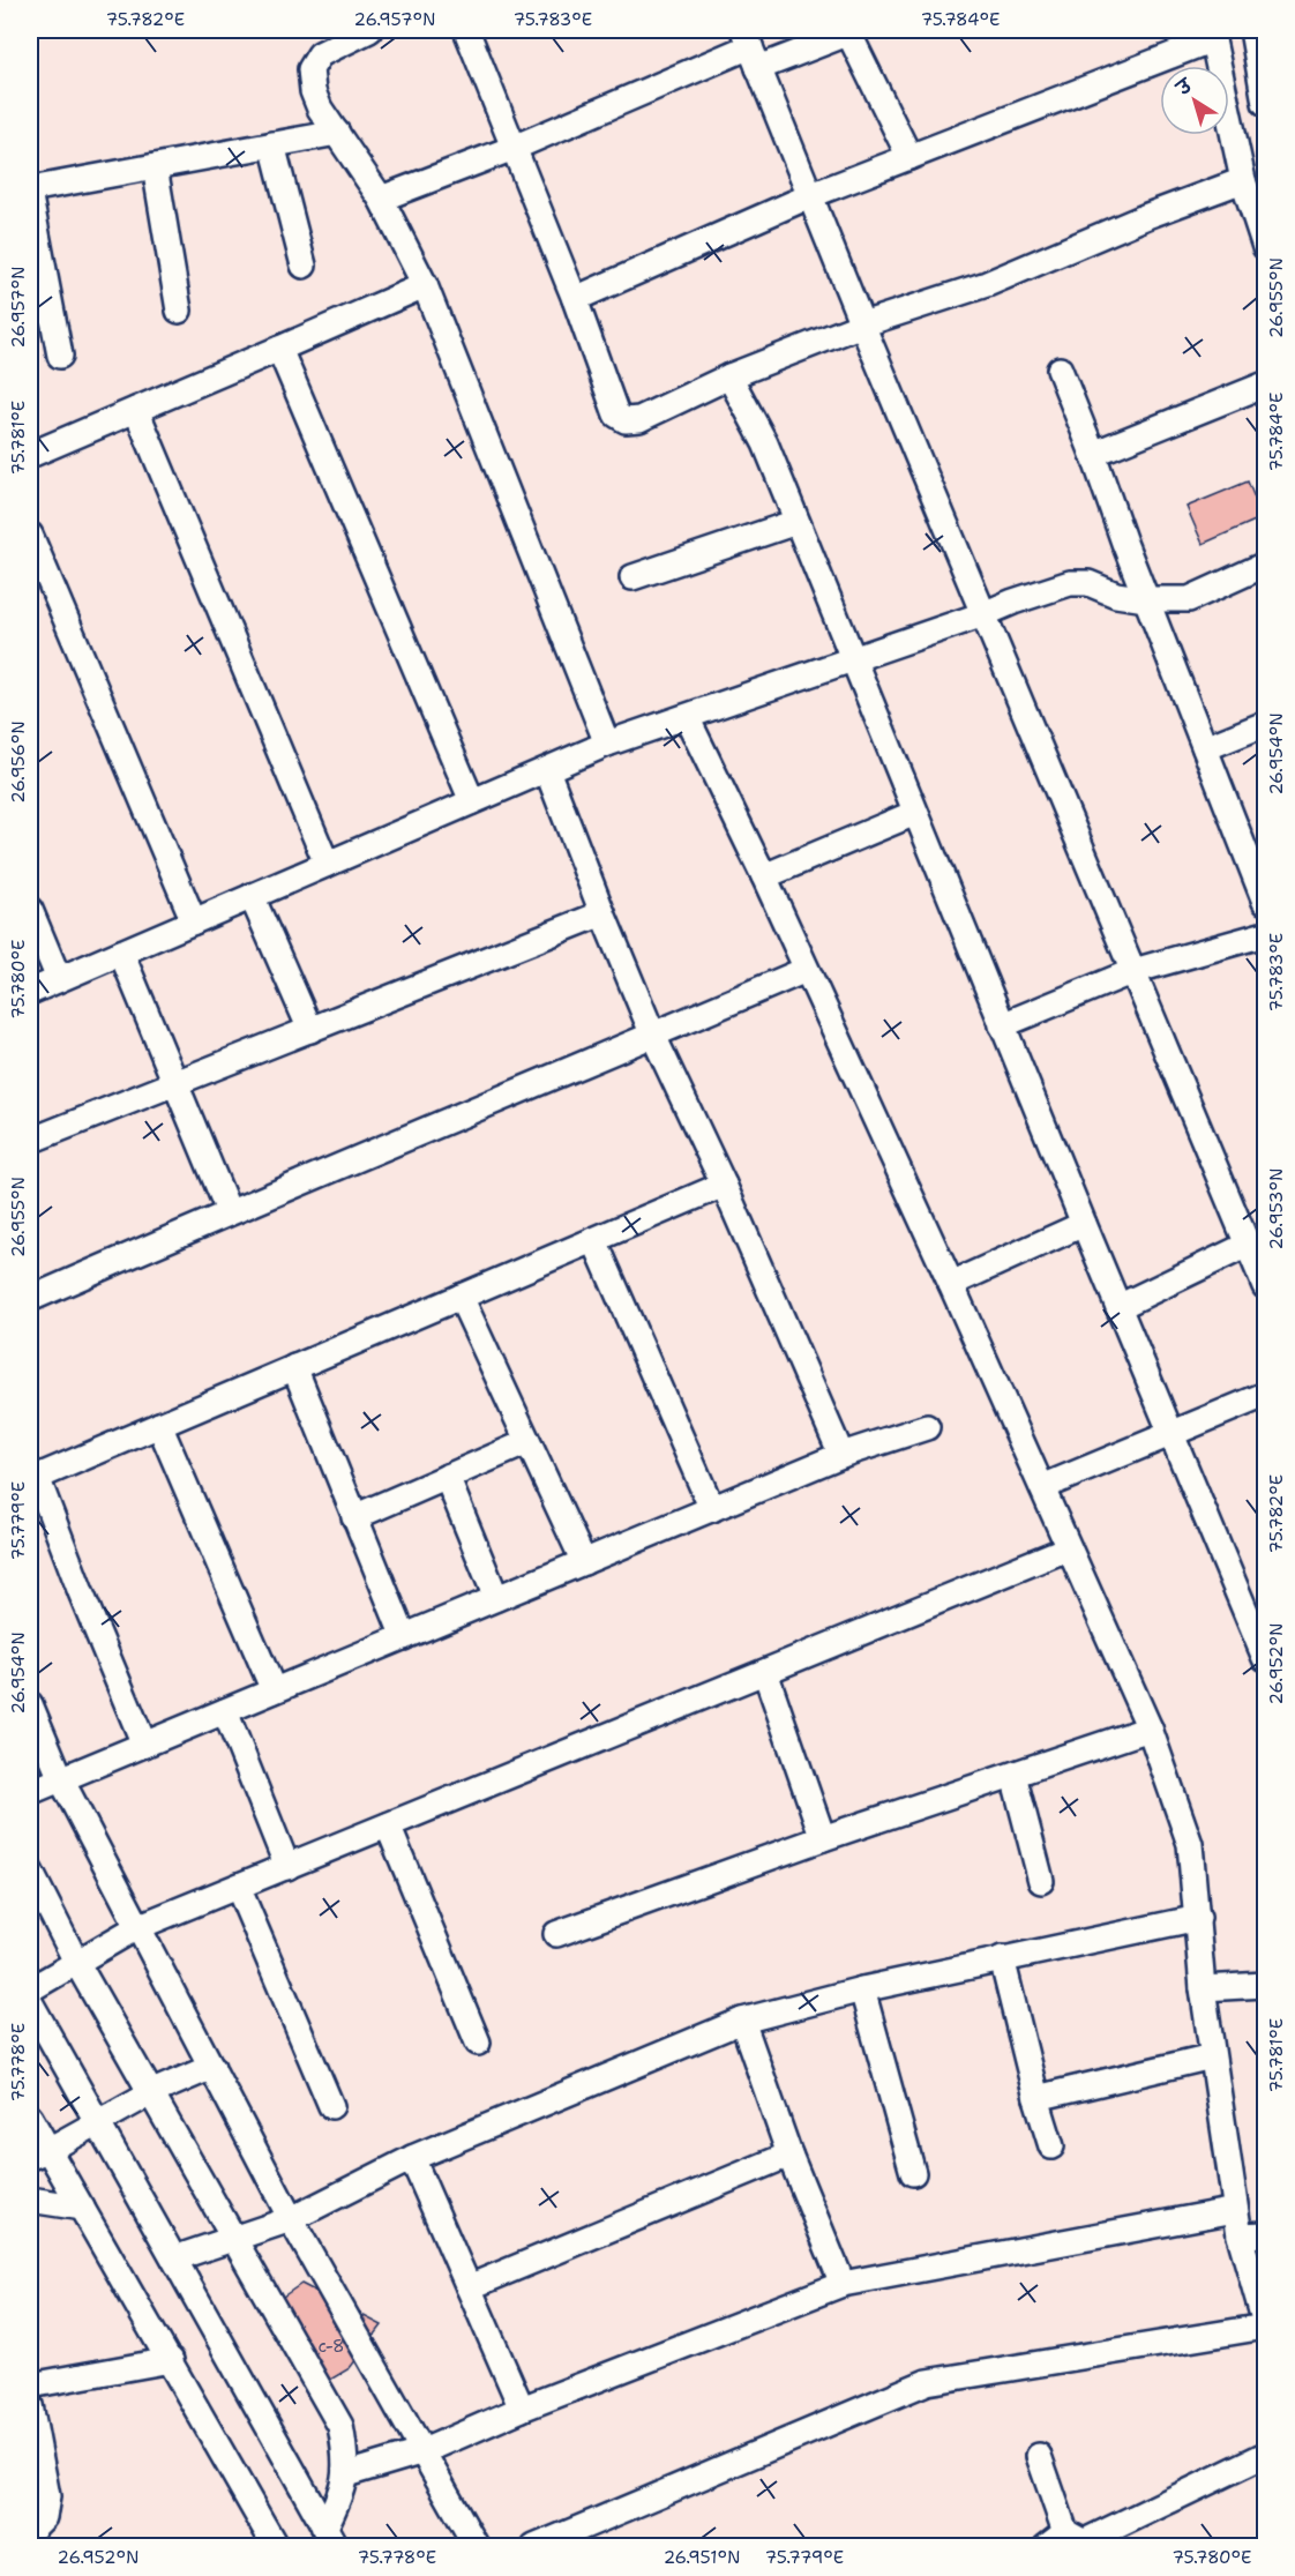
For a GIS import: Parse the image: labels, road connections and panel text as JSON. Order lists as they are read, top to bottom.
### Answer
{
  "house_numbers": ["c-8"],
  "north": "top left",
  "coordinates": [
    "75.782°E",
    "26.957°N",
    "75.783°E",
    "75.784°E",
    "26.955°N",
    "75.781°E",
    "26.954°N",
    "26.956°N",
    "75.780°E",
    "26.953°N",
    "75.779°E",
    "26.952°N",
    "75.778°E",
    "26.951°N"
  ]
}
